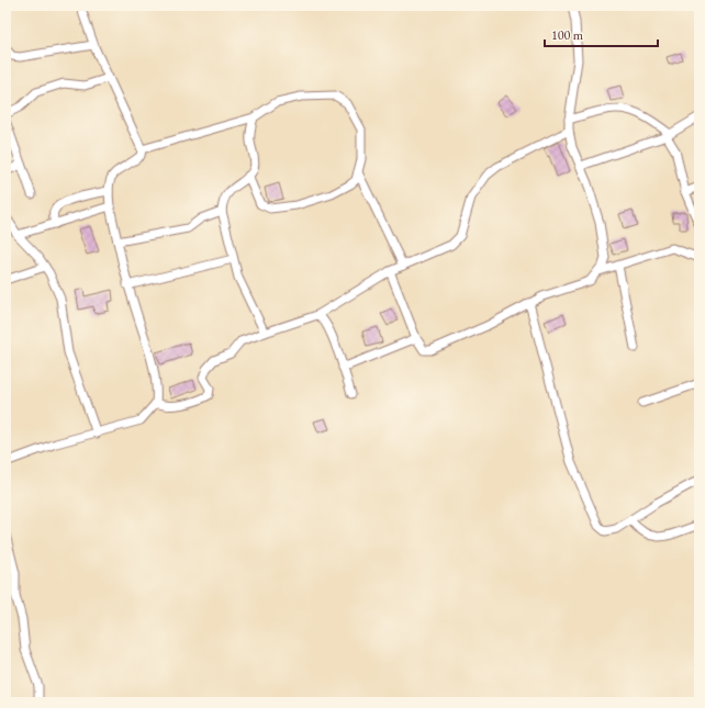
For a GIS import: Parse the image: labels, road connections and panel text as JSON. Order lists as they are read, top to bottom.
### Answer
{
  "scale_bar": "100 m"
}
